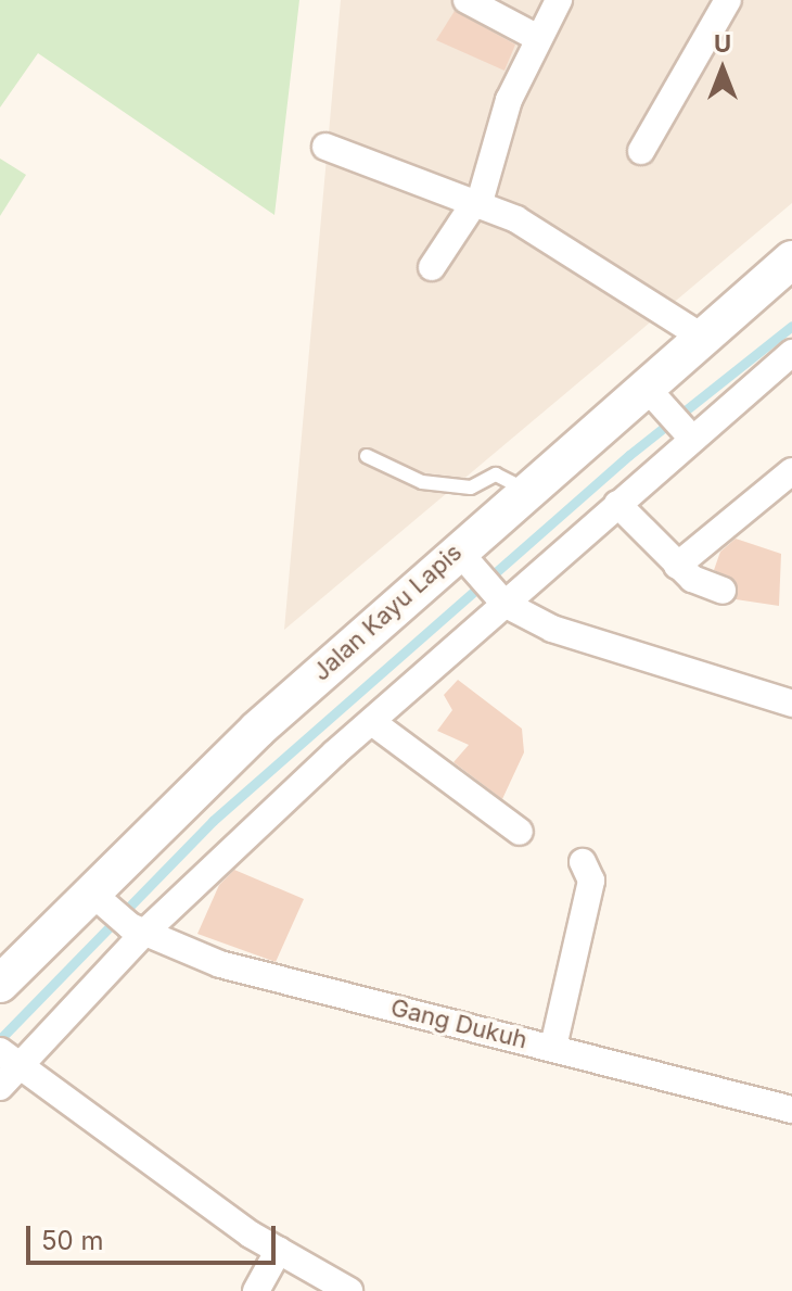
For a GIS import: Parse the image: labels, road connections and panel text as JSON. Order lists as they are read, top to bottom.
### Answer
{
  "streets": {
    "street": ["Jalan Kayu Lapis", "Gang Dukuh"]
  },
  "crossings": [
    ["Jalan Kayu Lapis", "Gang Dukuh"]
  ],
  "scale_bar": "50 m",
  "north": "top"
}
